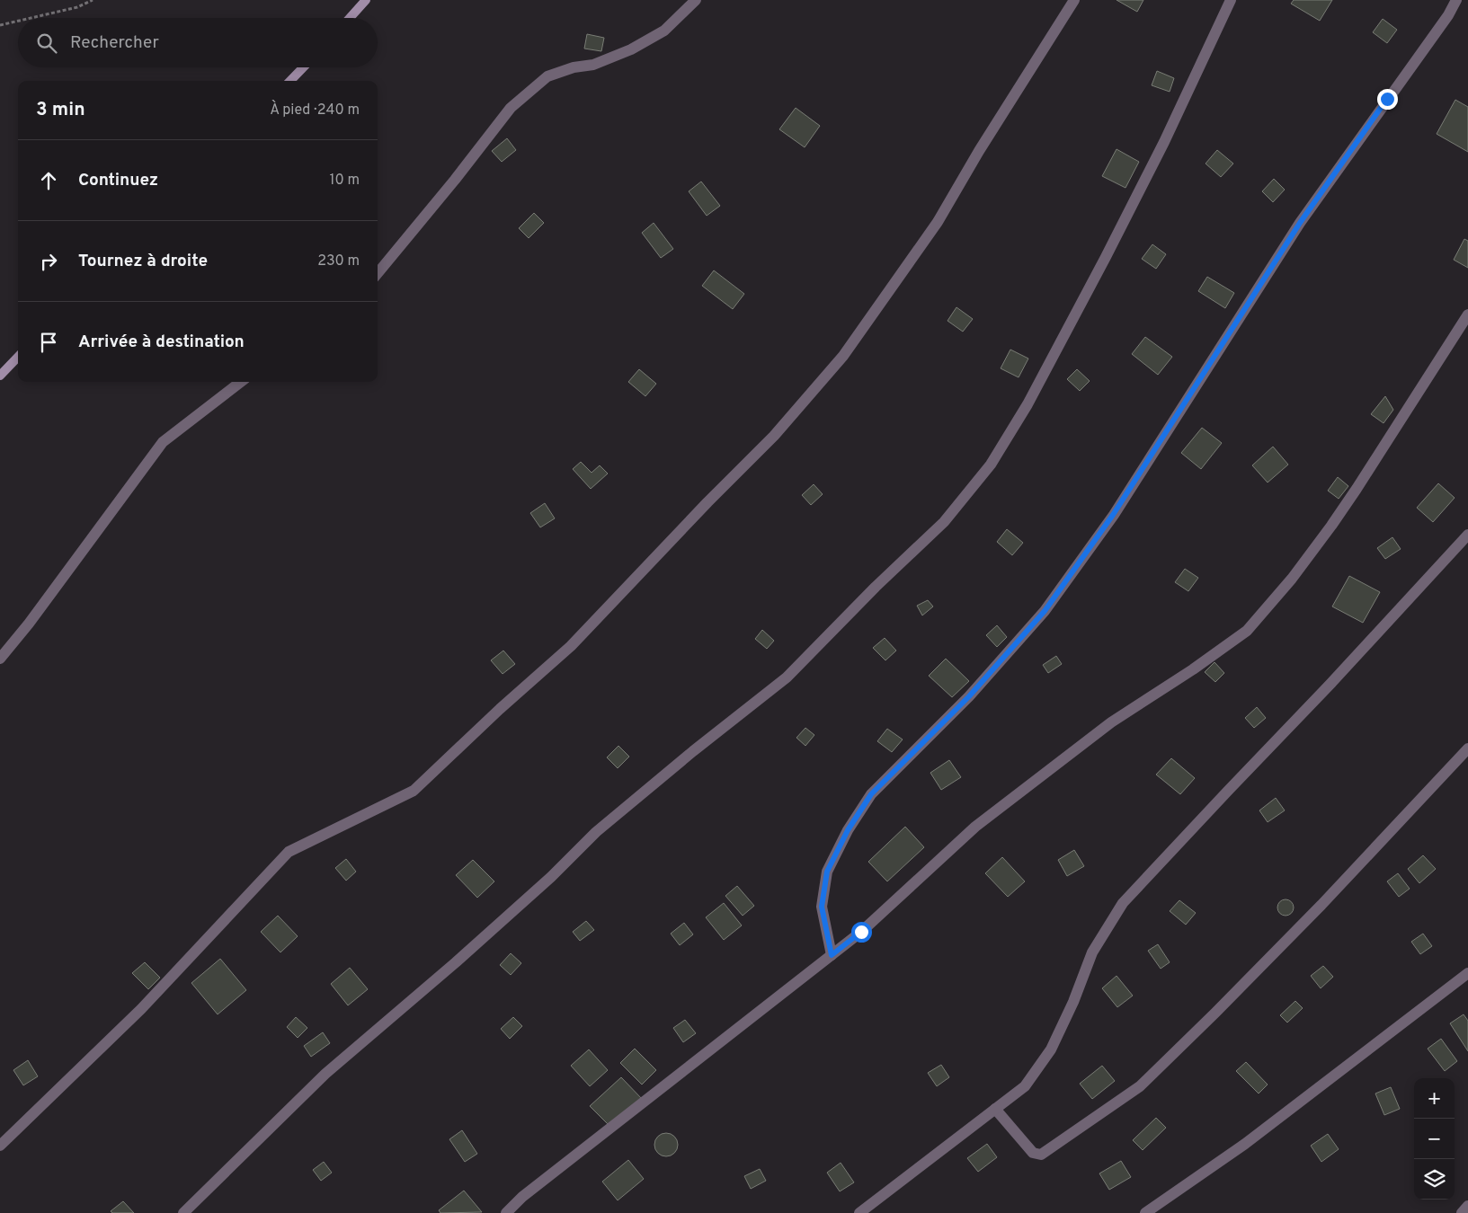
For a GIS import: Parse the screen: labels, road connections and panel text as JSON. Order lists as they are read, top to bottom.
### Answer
{
  "page": {
    "search": "Rechercher",
    "heading": ["3 min", "À pied · 240 m"],
    "list": [
      ["Continuez", "10 m"],
      ["Tournez à droite", "230 m"],
      "Arrivée à destination"
    ],
    "map_buttons": ["+", "−"]
  }
}
